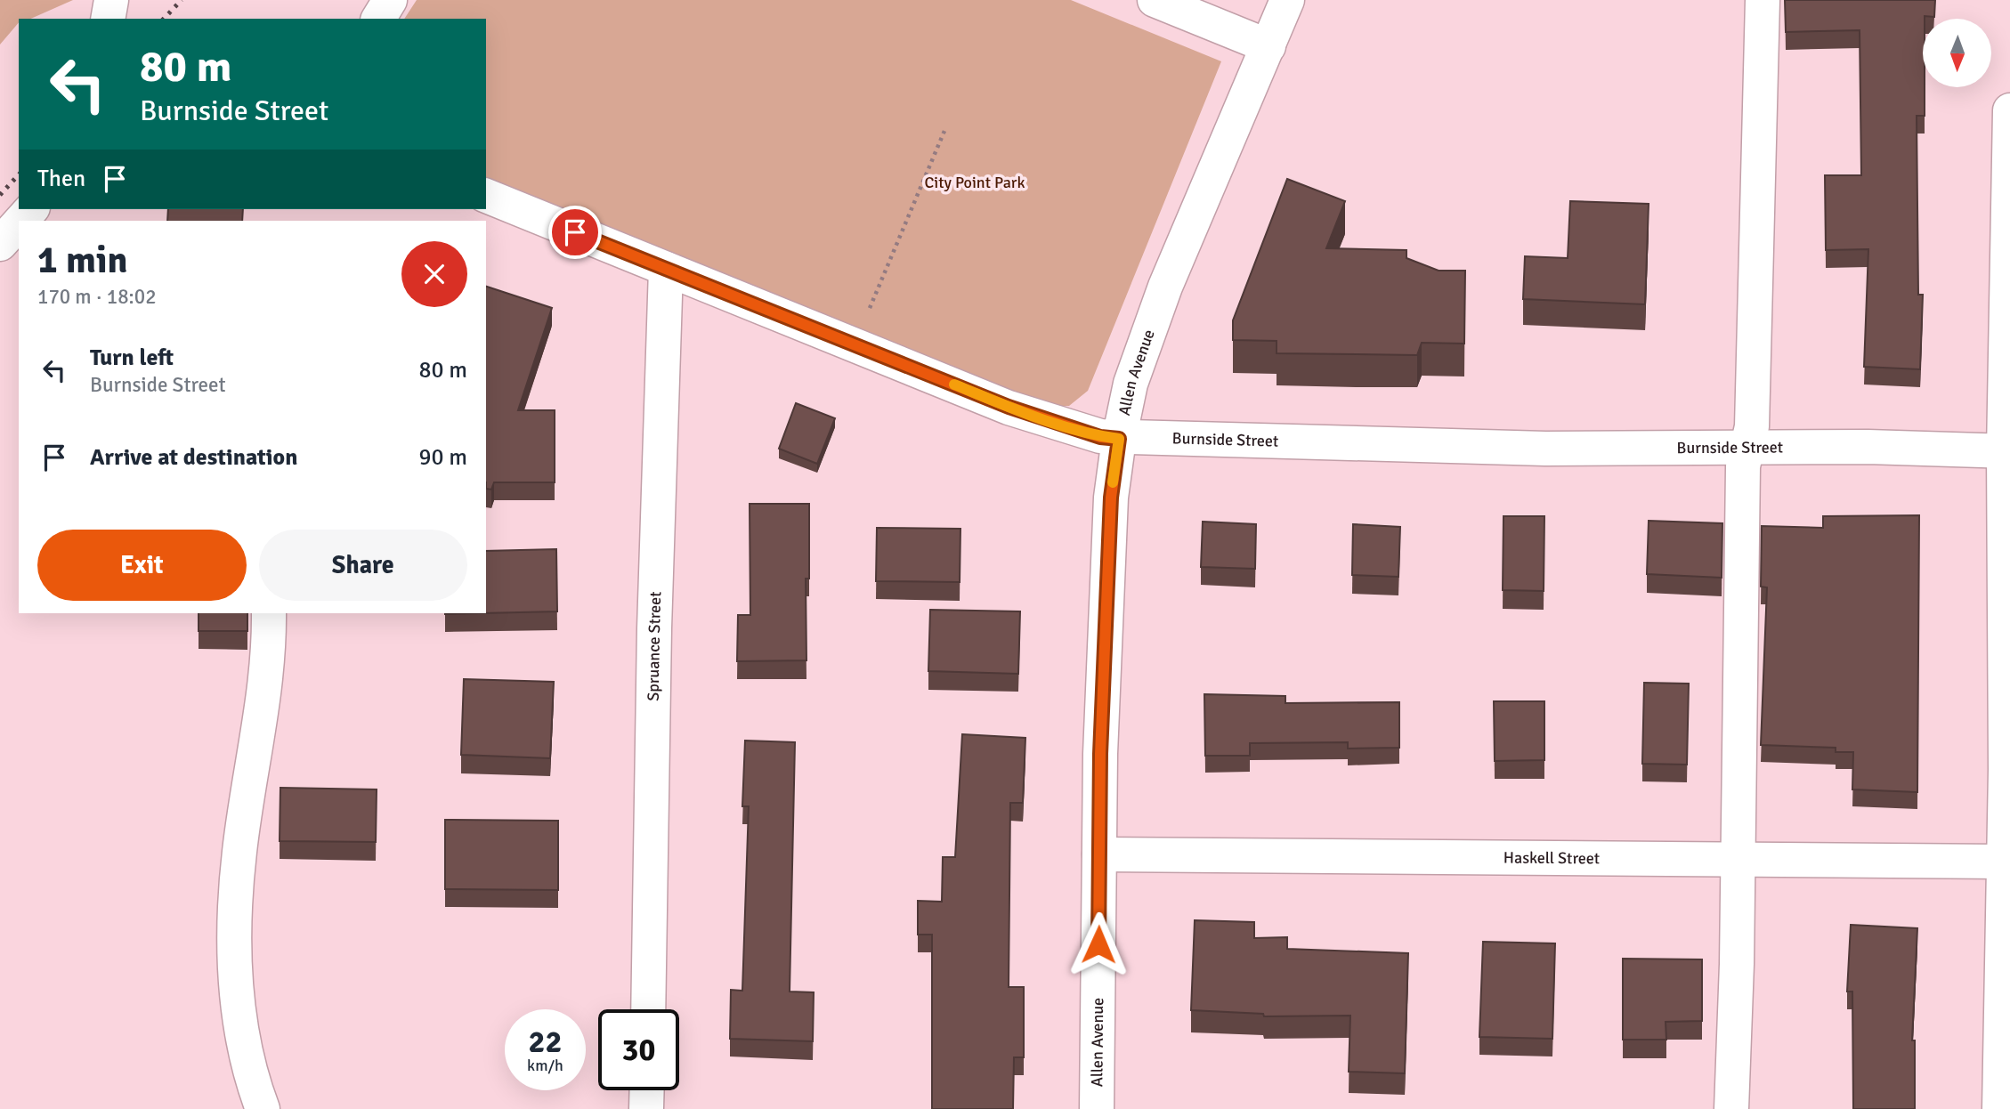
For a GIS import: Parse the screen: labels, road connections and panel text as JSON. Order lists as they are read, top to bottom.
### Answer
{
  "streets": {
    "street": [
      "Allen Avenue",
      "Burnside Street",
      "Spruance Street",
      "Haskell Street"
    ]
  },
  "crossings": [
    ["Allen Avenue", "Burnside Street"],
    ["Allen Avenue", "Haskell Street"],
    ["Burnside Street", "Spruance Street"]
  ],
  "parks": ["City Point Park"],
  "north": "bottom",
  "page": {
    "turn": ["80 m", "Burnside Street"],
    "then": "Then",
    "heading": ["1 min", "170 m · 18:02"],
    "list": [
      {
        "name": "Turn left",
        "note": "Burnside Street",
        "value": "80 m"
      },
      {
        "name": "Arrive at destination",
        "value": "90 m"
      }
    ],
    "buttons": ["Exit", "Share"],
    "speed": "22 km/h",
    "limit": "30"
  }
}
